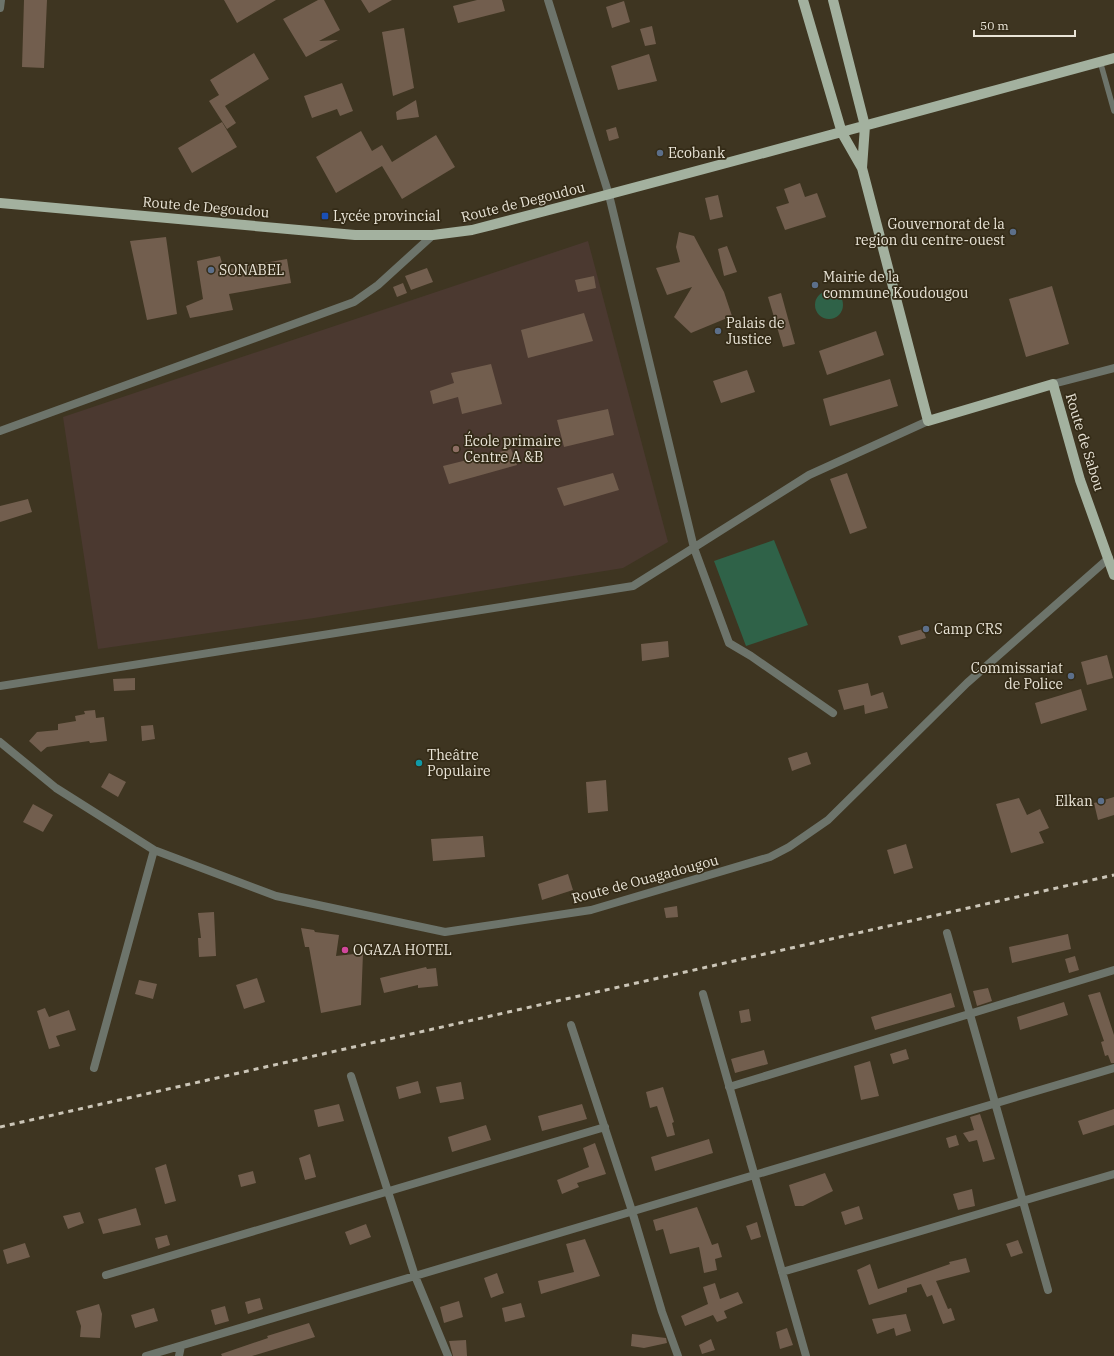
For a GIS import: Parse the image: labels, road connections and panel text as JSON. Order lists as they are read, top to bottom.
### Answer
{
  "streets": {
    "main road": ["Route de Degoudou", "Route de Sabou"],
    "street": ["Route de Ouagadougou"]
  },
  "crossings": [
    ["Route de Sabou", "Route de Ouagadougou"]
  ],
  "places": {
    "other": [
      "Ecobank",
      "Gouvernorat de la region du centre-ouest",
      "SONABEL",
      "Mairie de la commune Koudougou",
      "Palais de Justice",
      "École primaire Centre A &B",
      "Camp CRS",
      "Commissariat de Police",
      "Theâtre Populaire",
      "Elkan",
      "OGAZA HOTEL"
    ],
    "transit": ["Lycée provincial"]
  },
  "scale_bar": "50 m"
}
